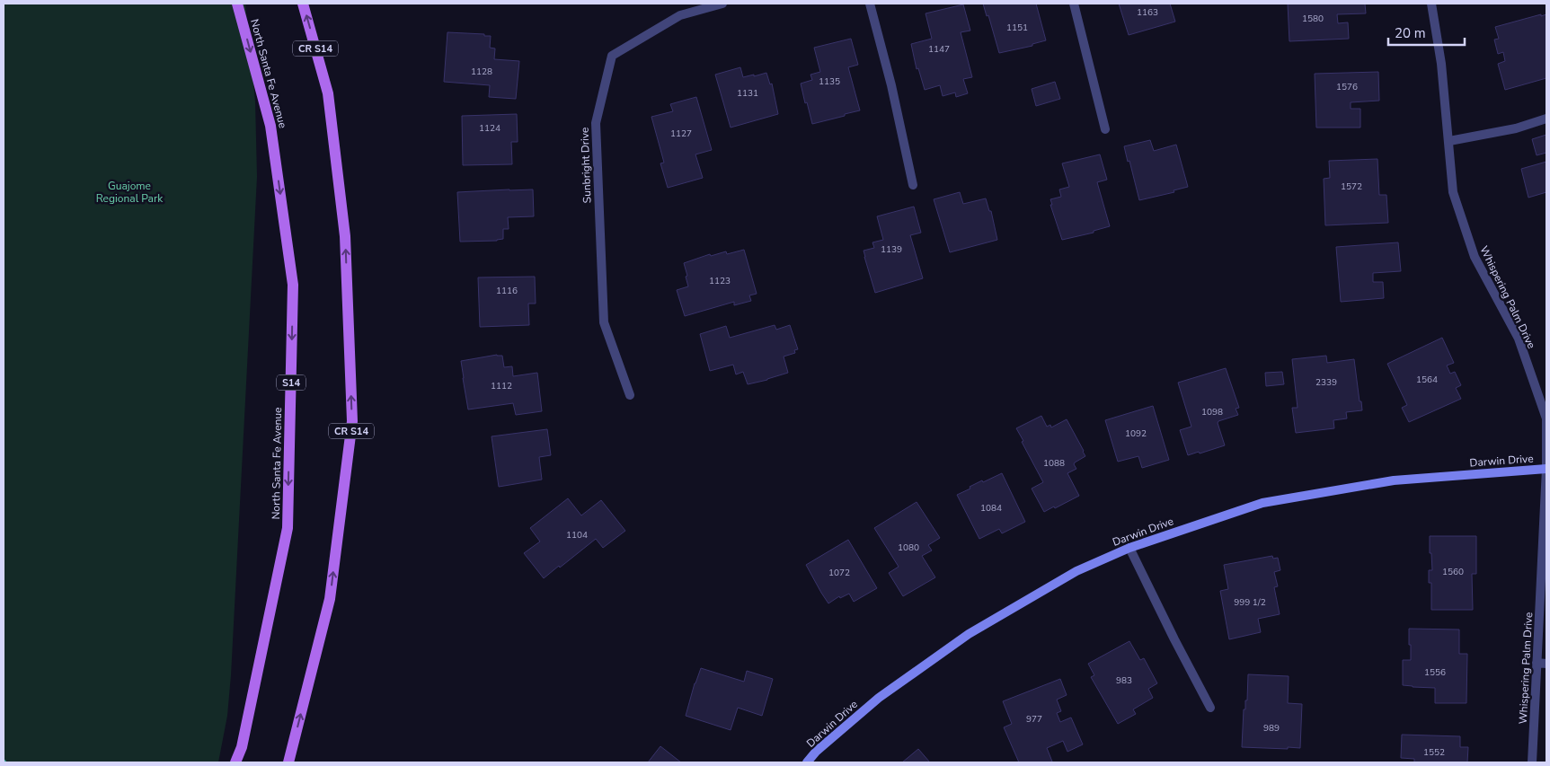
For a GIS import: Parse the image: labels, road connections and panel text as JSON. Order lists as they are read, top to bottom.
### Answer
{
  "streets": {
    "main road": ["CR S14", "North Santa Fe Avenue", "S14"],
    "street": ["Sunbright Drive", "Whispering Palm Drive", "Darwin Drive"]
  },
  "crossings": [
    ["Whispering Palm Drive", "Darwin Drive"]
  ],
  "parks": ["Guajome Regional Park"],
  "house_numbers": [
    "1163",
    "1580",
    "1151",
    "1147",
    "1128",
    "1135",
    "1576",
    "1131",
    "1124",
    "1127",
    "1572",
    "1139",
    "1123",
    "1116",
    "1564",
    "2339",
    "1112",
    "1098",
    "1092",
    "1088",
    "1084",
    "1104",
    "1080",
    "1560",
    "1072",
    "999 1/2",
    "1556",
    "983",
    "977",
    "989",
    "1552"
  ],
  "scale_bar": "20 m"
}
